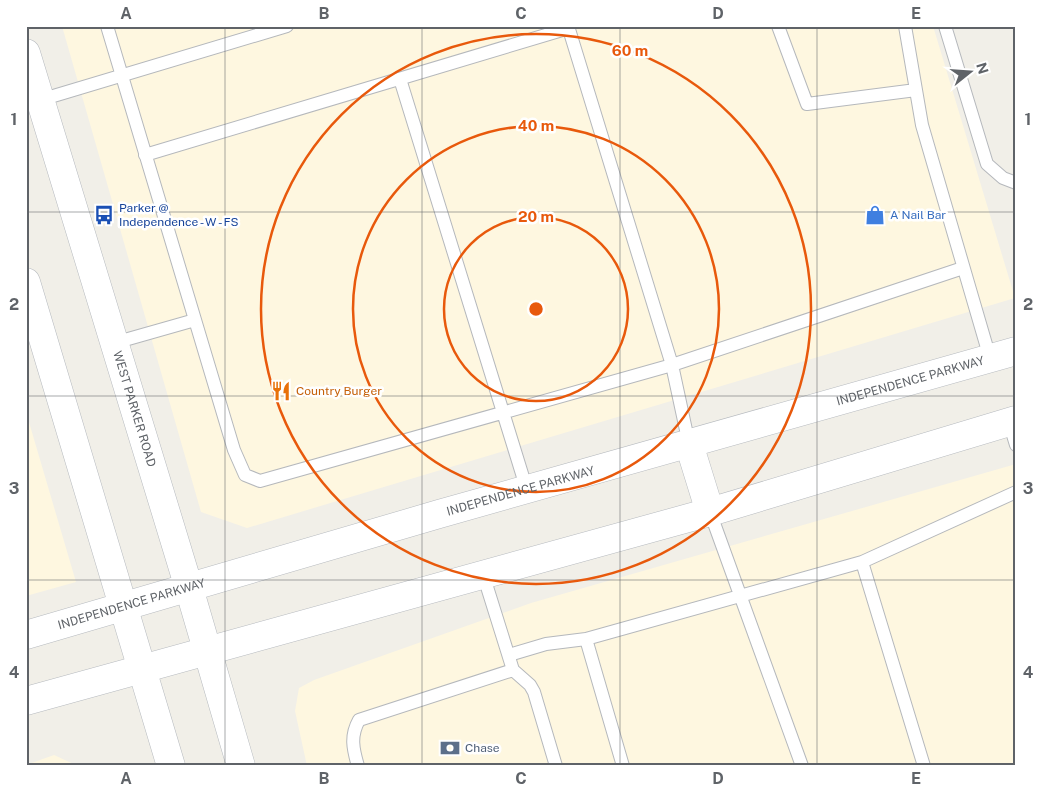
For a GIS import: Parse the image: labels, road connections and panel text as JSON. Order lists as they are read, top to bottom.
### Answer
{
  "streets": {
    "main road": ["INDEPENDENCE PARKWAY", "WEST PARKER ROAD"]
  },
  "crossings": [
    ["INDEPENDENCE PARKWAY", "WEST PARKER ROAD"]
  ],
  "places": {
    "bus stop": ["Parker @ Independence - W - FS"],
    "shop": ["A Nail Bar"],
    "restaurant": ["Country Burger"],
    "bank": ["Chase"]
  },
  "north": "right",
  "grid": {
    "columns": [
      "A",
      "B",
      "C",
      "D",
      "E"
    ],
    "rows": [
      "1",
      "2",
      "3",
      "4"
    ]
  },
  "rings": ["60 m", "40 m", "20 m"]
}
